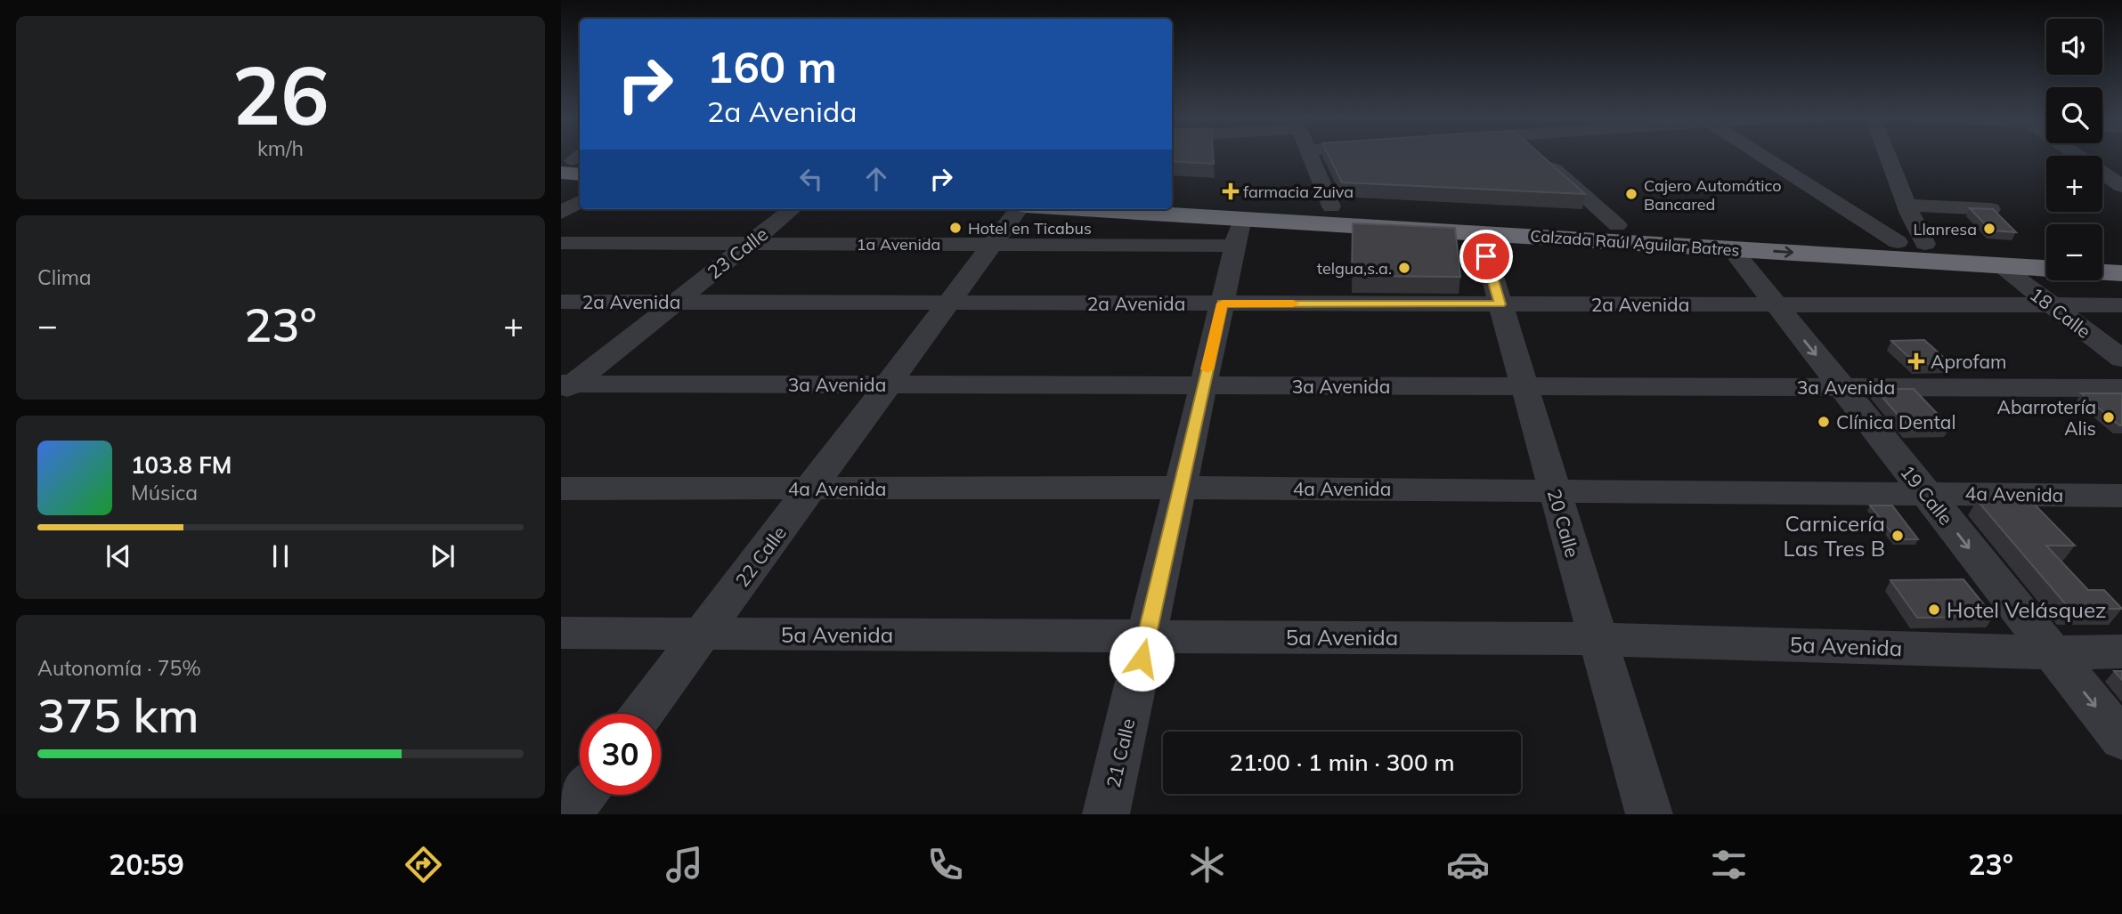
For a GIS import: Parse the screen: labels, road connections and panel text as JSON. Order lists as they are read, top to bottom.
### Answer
{
  "streets": {
    "highway": ["Calzada Raúl Aguilar Batres"],
    "street": [
      "1a Avenida",
      "23 Calle",
      "2a Avenida",
      "18 Calle",
      "3a Avenida",
      "4a Avenida",
      "19 Calle",
      "20 Calle",
      "22 Calle",
      "5a Avenida",
      "21 Calle"
    ]
  },
  "crossings": [
    ["Calzada Raúl Aguilar Batres", "1a Avenida"],
    ["Calzada Raúl Aguilar Batres", "18 Calle"],
    ["Calzada Raúl Aguilar Batres", "19 Calle"],
    ["Calzada Raúl Aguilar Batres", "20 Calle"],
    ["Calzada Raúl Aguilar Batres", "21 Calle"],
    ["1a Avenida", "23 Calle"],
    ["1a Avenida", "22 Calle"],
    ["1a Avenida", "21 Calle"],
    ["23 Calle", "2a Avenida"],
    ["23 Calle", "3a Avenida"],
    ["2a Avenida", "18 Calle"],
    ["2a Avenida", "19 Calle"],
    ["2a Avenida", "20 Calle"],
    ["2a Avenida", "22 Calle"],
    ["2a Avenida", "21 Calle"],
    ["3a Avenida", "19 Calle"],
    ["3a Avenida", "20 Calle"],
    ["3a Avenida", "22 Calle"],
    ["3a Avenida", "21 Calle"],
    ["4a Avenida", "19 Calle"],
    ["4a Avenida", "20 Calle"],
    ["4a Avenida", "22 Calle"],
    ["4a Avenida", "21 Calle"],
    ["19 Calle", "5a Avenida"],
    ["20 Calle", "5a Avenida"],
    ["22 Calle", "5a Avenida"],
    ["5a Avenida", "21 Calle"]
  ],
  "one_way": ["19 Calle"],
  "places": {
    "health": ["farmacia Zuiva", "Aprofam"],
    "other": [
      "Cajero Automático Bancared",
      "Hotel en Ticabus",
      "Llanresa",
      "telgua,s.a.",
      "Abarrotería Alis",
      "Clínica Dental",
      "Carnicería Las Tres B",
      "Hotel Velásquez"
    ]
  },
  "page": {
    "tile": [
      ["26", "km/h"],
      "Clima",
      ["Autonomía · 75%", "375 km"]
    ],
    "map_buttons": ["+", "−"],
    "turn": ["160 m", "2a Avenida"],
    "heat": ["−", "23°", "+"],
    "song": ["103.8 FM", "Música"],
    "limit": "30",
    "trip": "21:00 · 1 min · 300 m",
    "tabs": ["20:59", "23°"]
  }
}
